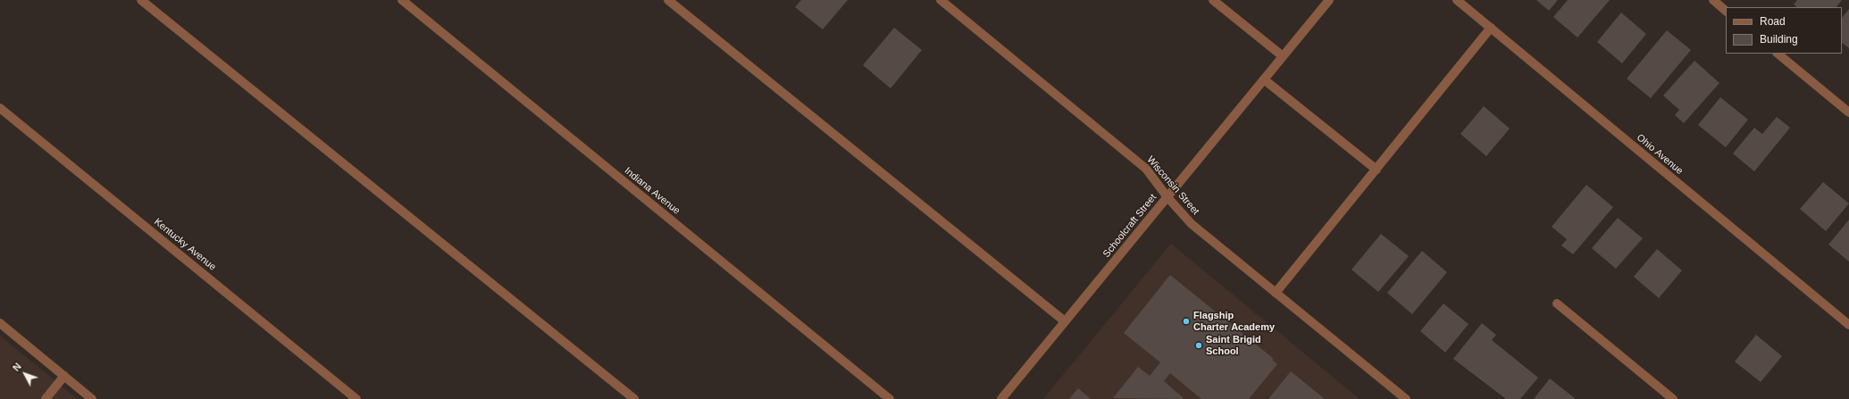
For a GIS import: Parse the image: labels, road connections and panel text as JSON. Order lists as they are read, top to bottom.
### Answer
{
  "streets": {
    "street": [
      "Ohio Avenue",
      "Wisconsin Street",
      "Indiana Avenue",
      "Schoolcraft Street",
      "Kentucky Avenue"
    ]
  },
  "crossings": [
    ["Wisconsin Street", "Schoolcraft Street"]
  ],
  "places": ["Flagship Charter Academy", "Saint Brigid School"],
  "legend": ["Road", "Building"],
  "north": "top left"
}
